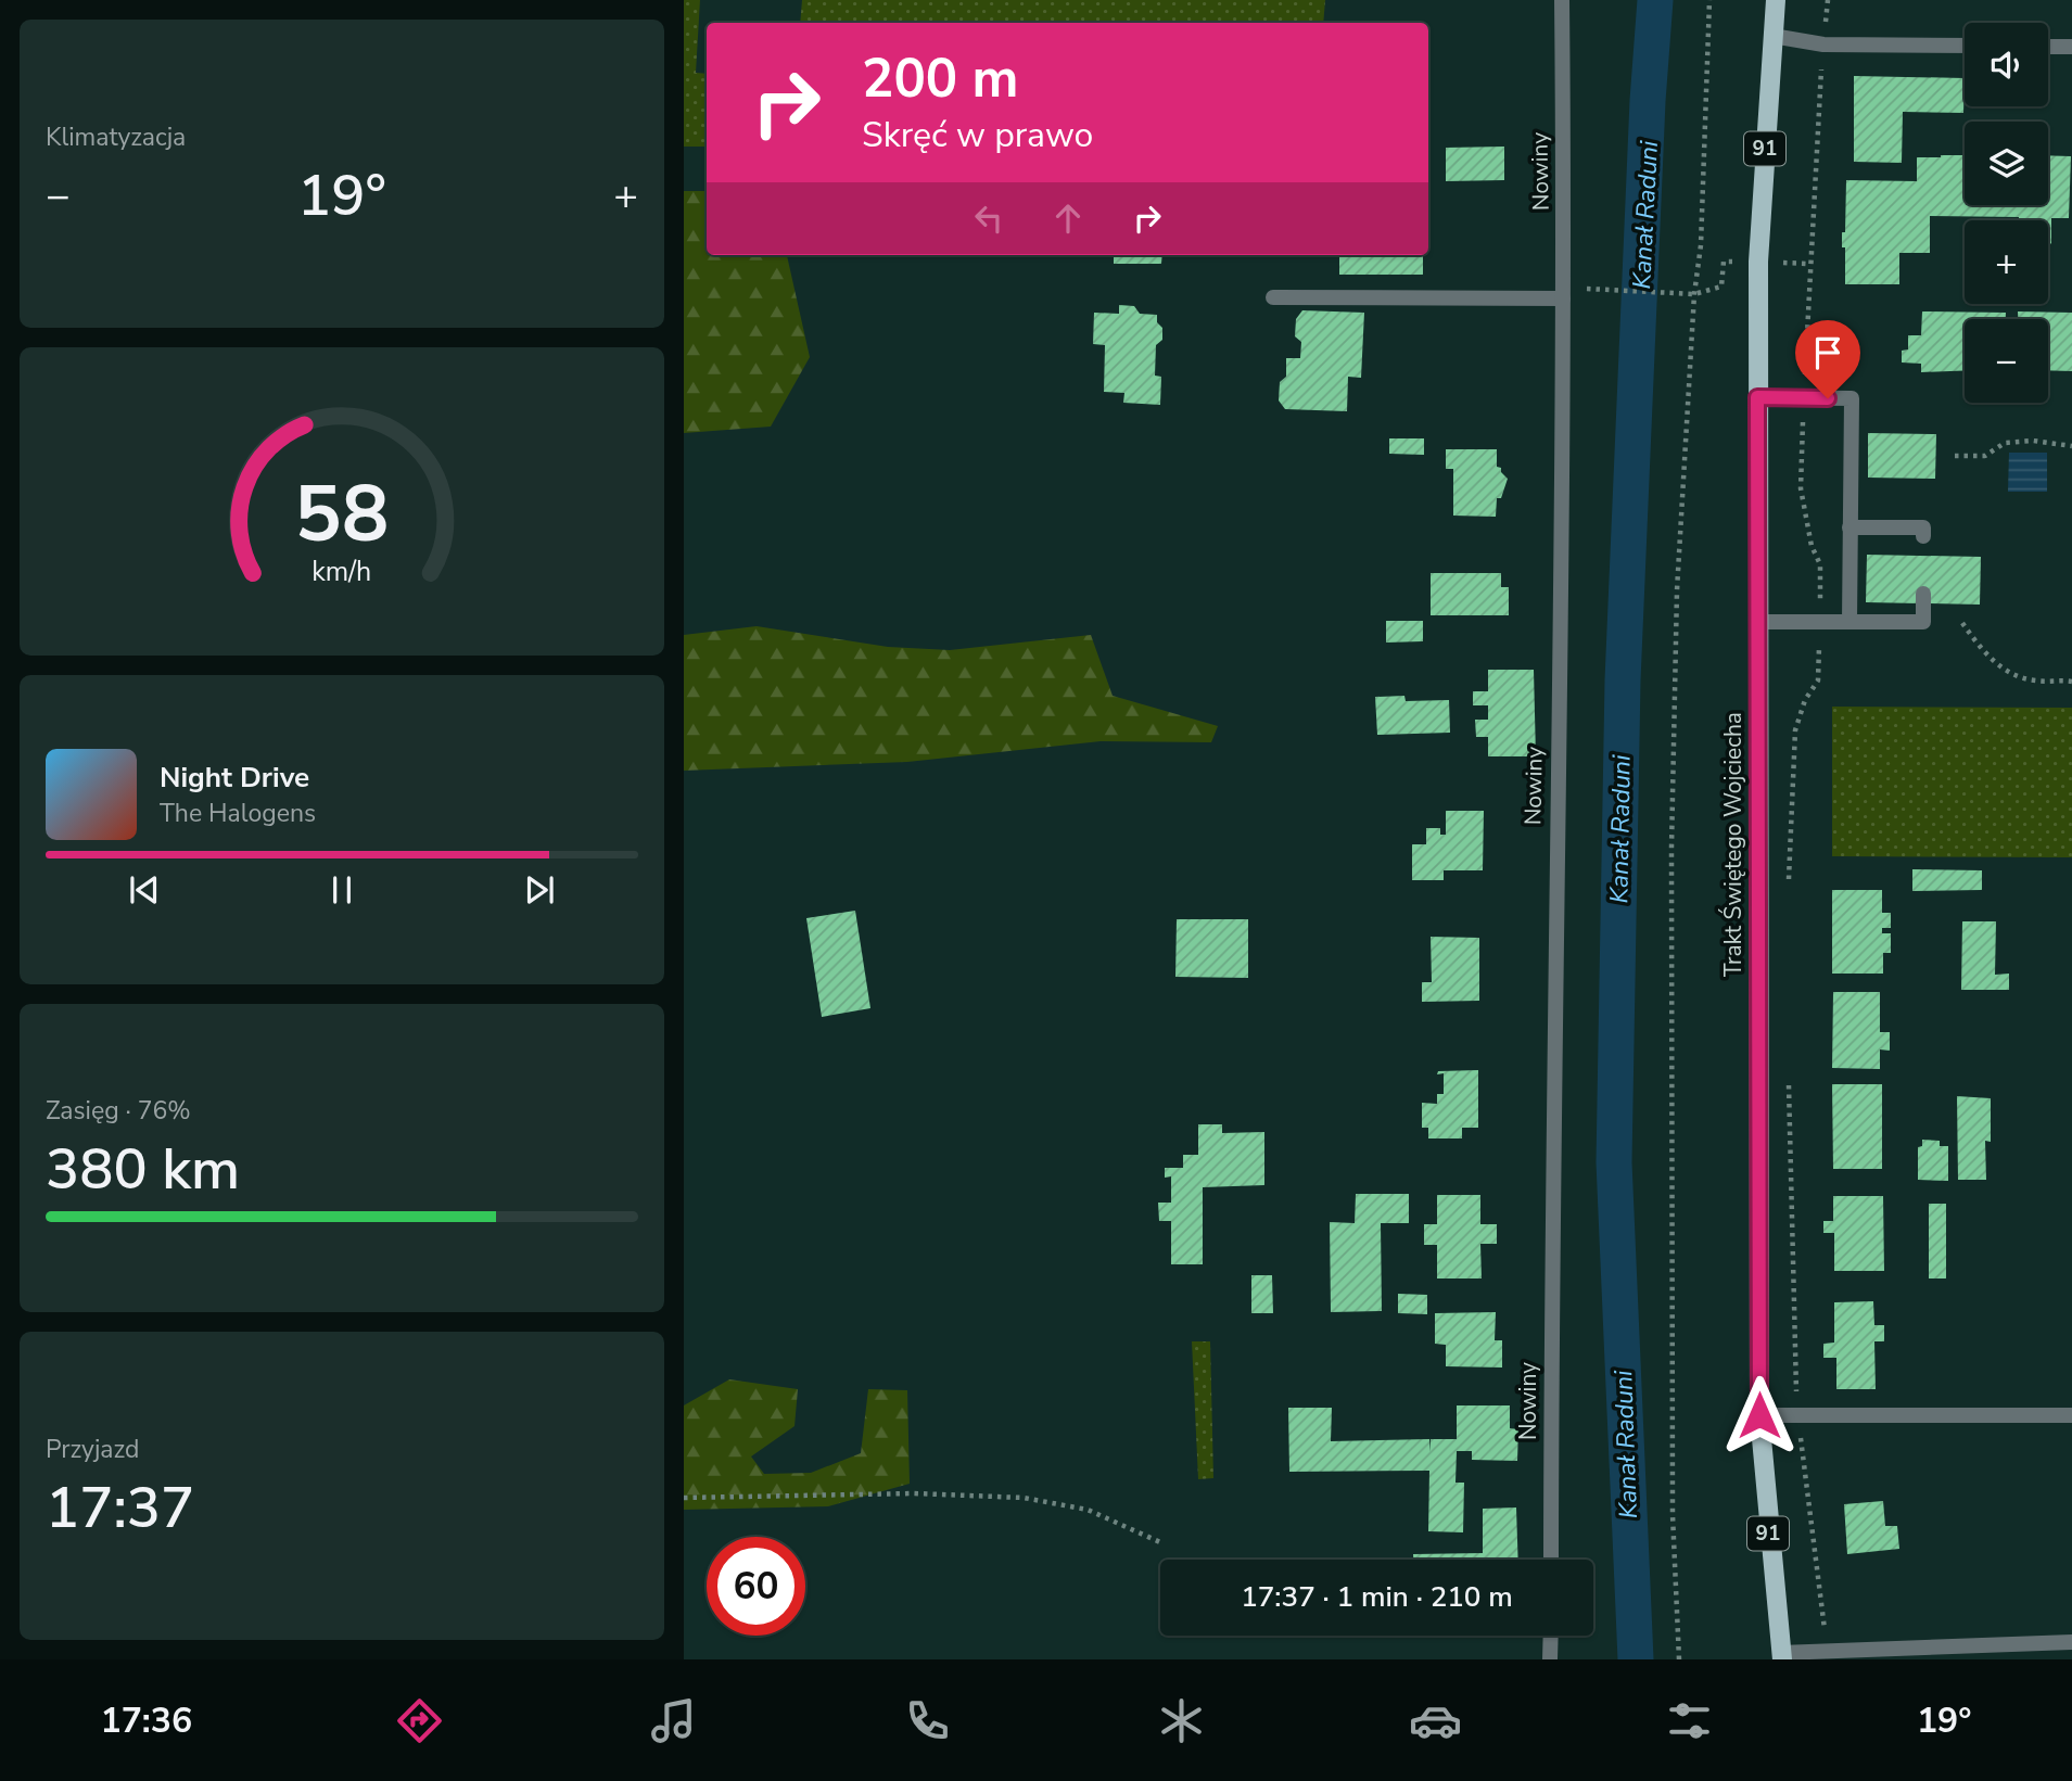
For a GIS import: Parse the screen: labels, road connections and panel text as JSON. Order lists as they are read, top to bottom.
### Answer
{
  "streets": {
    "main road": ["91", "Trakt Świętego Wojciecha"],
    "street": ["Nowiny"]
  },
  "water": ["Kanał Raduni"],
  "page": {
    "tile": [
      "Klimatyzacja",
      ["Zasięg · 76%", "380 km"],
      ["Przyjazd", "17:37"]
    ],
    "map_buttons": ["+", "−"],
    "turn": ["200 m", "Skręć w prawo"],
    "heat": ["−", "19°", "+"],
    "song": ["Night Drive", "The Halogens"],
    "limit": "60",
    "trip": "17:37 · 1 min · 210 m",
    "tabs": ["17:36", "19°"],
    "gauge": ["58", "km/h"]
  }
}
